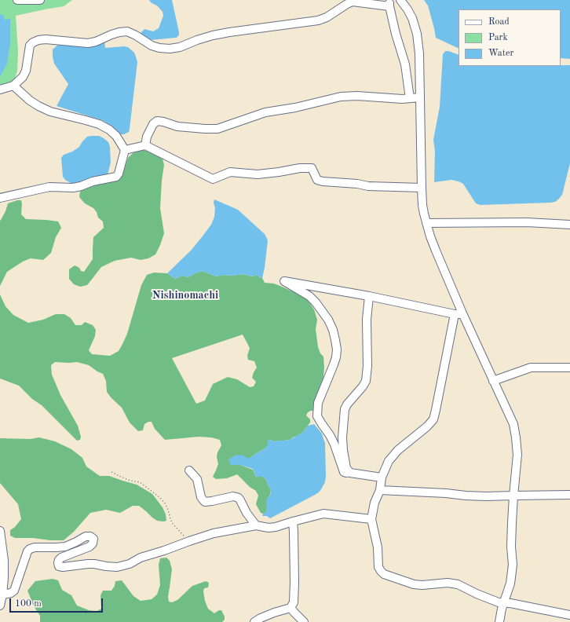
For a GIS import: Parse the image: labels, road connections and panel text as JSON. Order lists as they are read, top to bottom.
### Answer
{
  "districts": ["Nishinomachi"],
  "legend": ["Road", "Park", "Water"],
  "scale_bar": "100 m"
}
